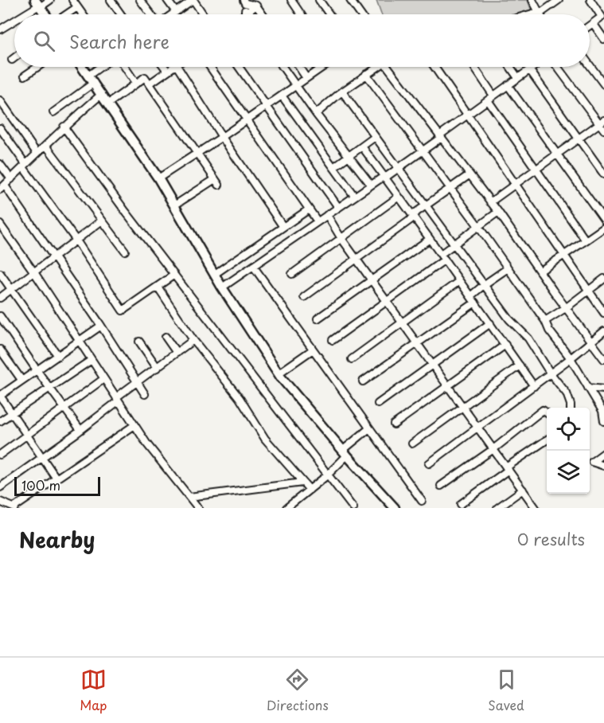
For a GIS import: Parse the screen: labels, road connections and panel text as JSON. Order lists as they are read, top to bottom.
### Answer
{
  "scale_bar": "100 m",
  "page": {
    "search": "Search here",
    "scale": "100 m",
    "heading": ["Nearby", "0 results"],
    "nav": ["Map", "Directions", "Saved"]
  }
}
